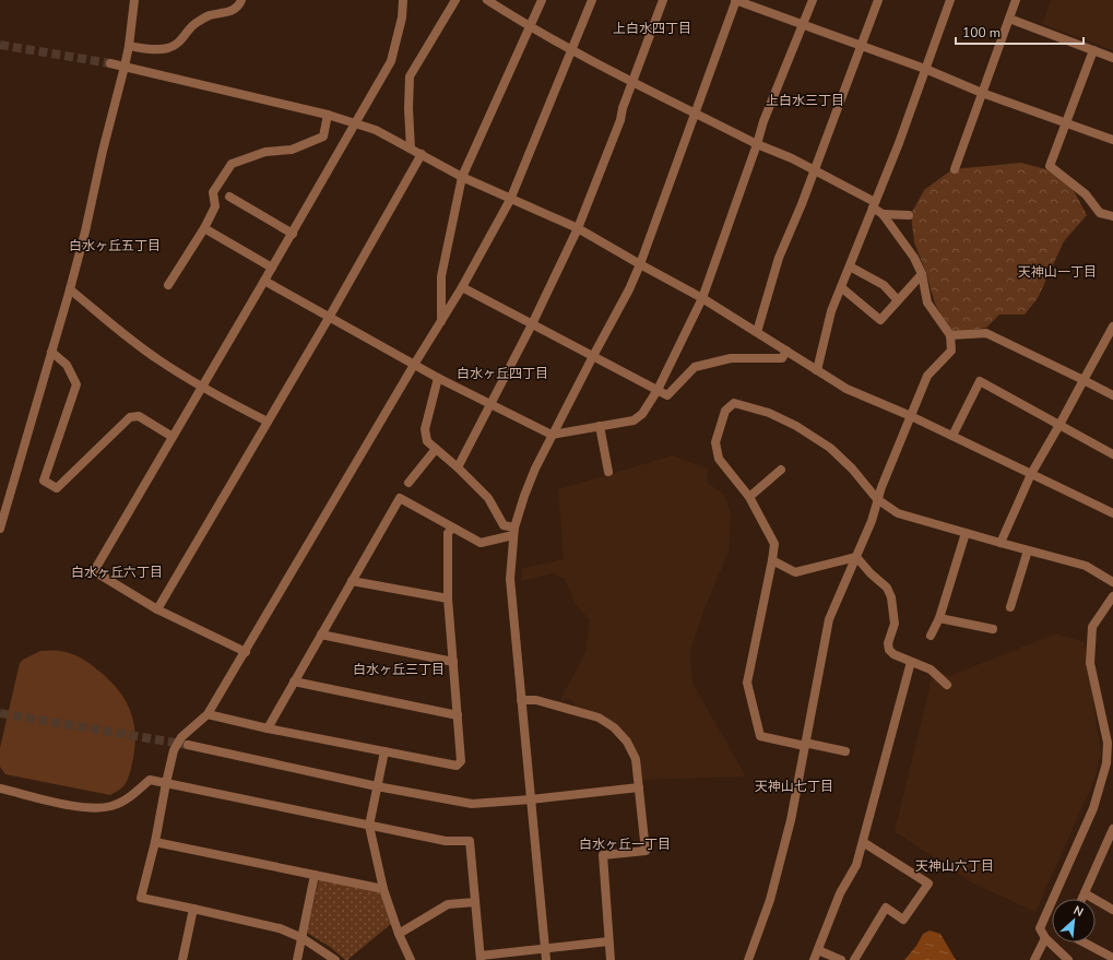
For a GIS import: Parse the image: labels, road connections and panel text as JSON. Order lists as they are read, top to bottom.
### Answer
{
  "districts": [
    "上白水四丁目",
    "上白水三丁目",
    "白水ヶ丘五丁目",
    "天神山一丁目",
    "白水ヶ丘四丁目",
    "白水ヶ丘六丁目",
    "白水ヶ丘三丁目",
    "天神山七丁目",
    "白水ヶ丘一丁目",
    "天神山六丁目"
  ],
  "scale_bar": "100 m",
  "north": "top right"
}
